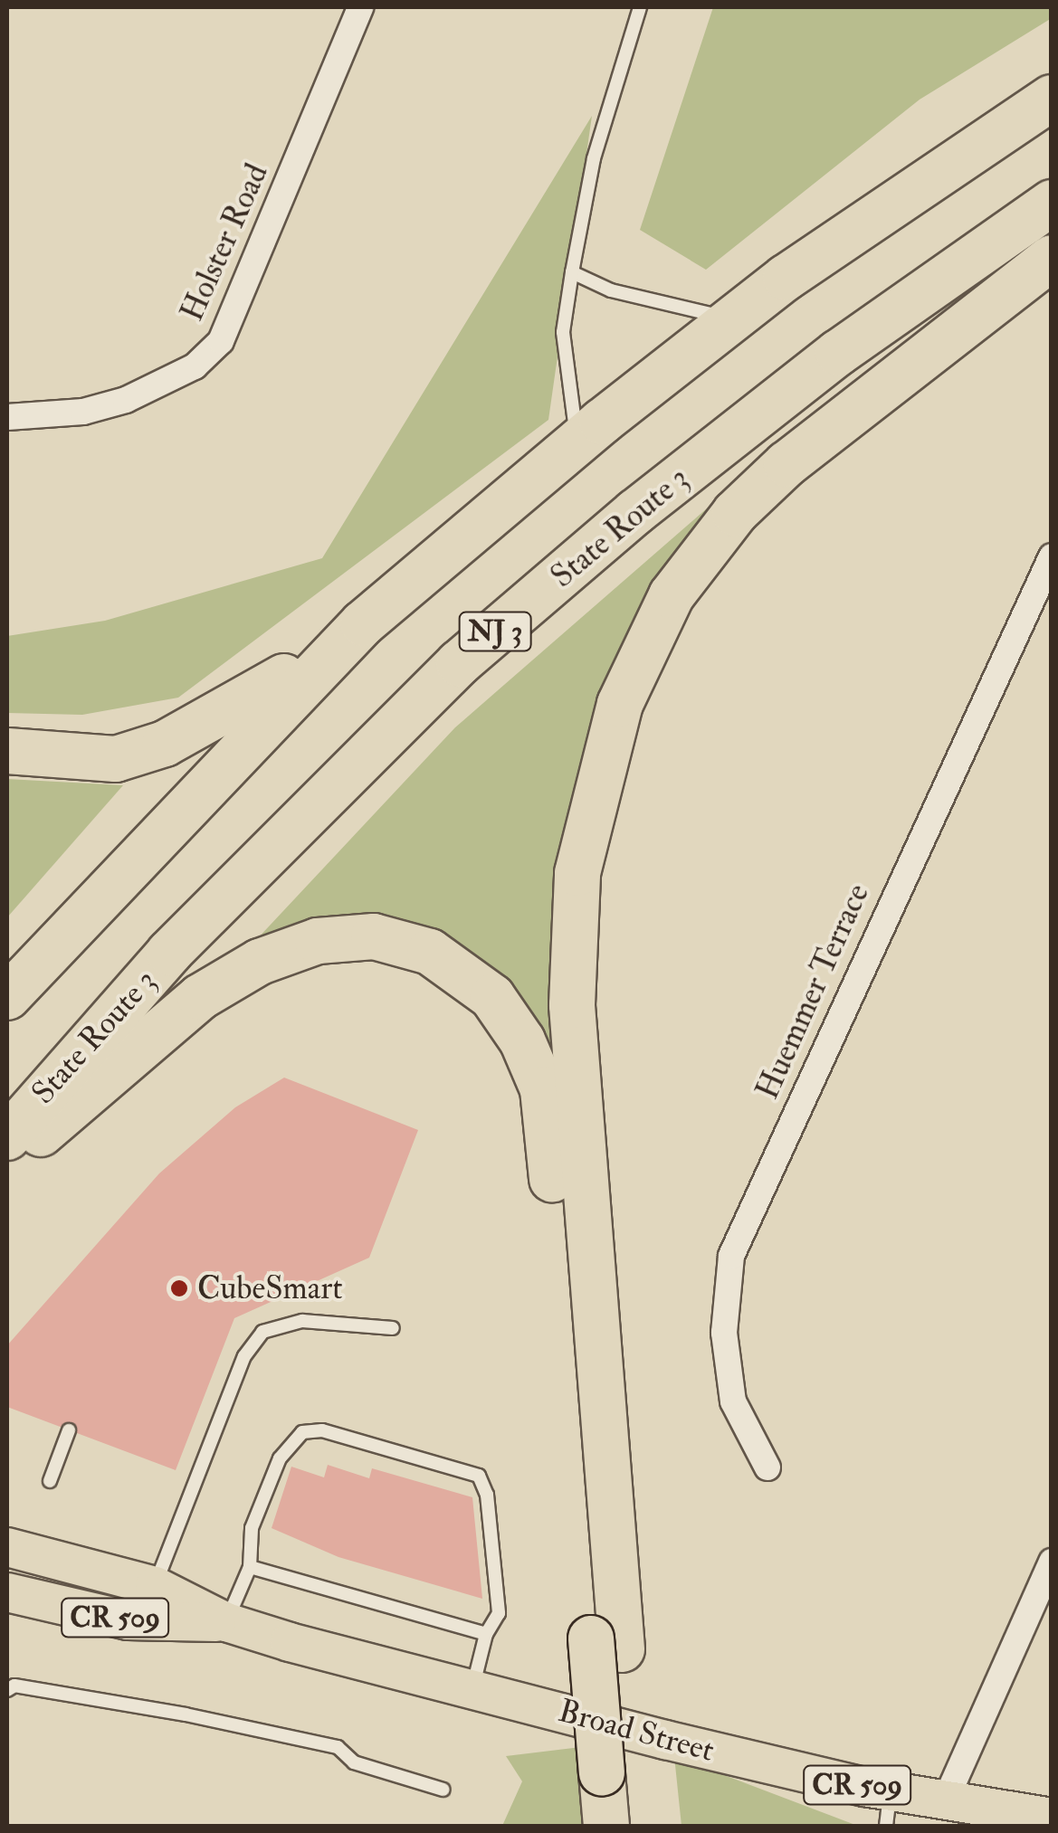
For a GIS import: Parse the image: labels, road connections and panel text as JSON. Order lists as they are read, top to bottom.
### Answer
{
  "streets": {
    "highway": ["State Route 3", "NJ 3"],
    "main road": ["CR 509", "Broad Street"],
    "street": ["Holster Road", "Huemmer Terrace"]
  },
  "places": ["CubeSmart"]
}
